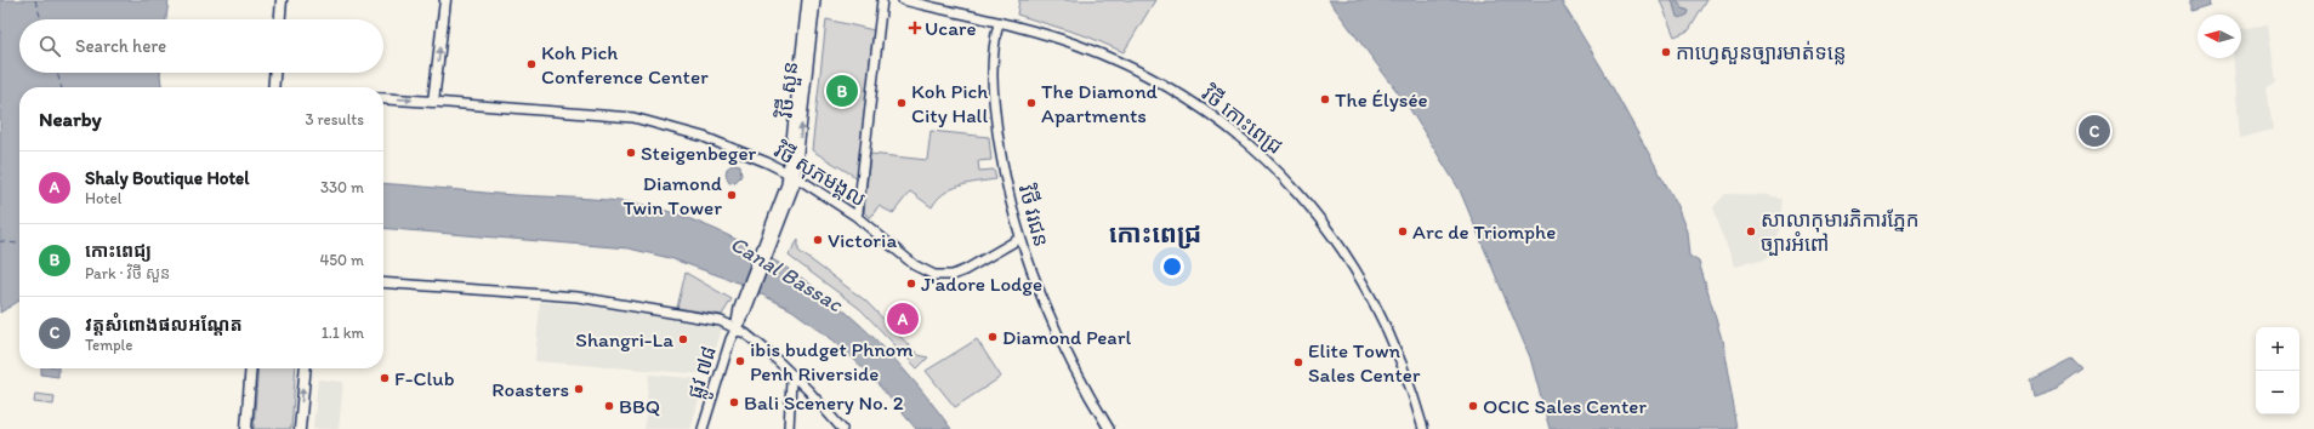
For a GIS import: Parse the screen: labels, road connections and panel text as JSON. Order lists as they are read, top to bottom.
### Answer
{
  "streets": {
    "main road": ["វិថី សុភមង្គល"],
    "street": [
      "វិថី សួន",
      "វិថី កោះពេជ្រ",
      "វិថី វរជន",
      "ផ្លូវ ៧៨"
    ]
  },
  "crossings": [
    ["វិថី សួន", "វិថី សុភមង្គល"],
    ["វិថី សួន", "ផ្លូវ ៧៨"],
    ["វិថី កោះពេជ្រ", "វិថី វរជន"],
    ["វិថី សុភមង្គល", "វិថី វរជន"]
  ],
  "districts": ["កោះពេជ្រ"],
  "water": ["Canal Bassac"],
  "places": {
    "health": ["Ucare"],
    "other": [
      "កាហ្វេសួនច្បារមាត់ទន្លេ",
      "Koh Pich Conference Center",
      "The Élysée",
      "Koh Pich City Hall",
      "The Diamond Apartments",
      "Steigenbeger",
      "Diamond Twin Tower",
      "Arc de Triomphe",
      "សាលាកុមារភិការភ្នែក ច្បារអំពៅ",
      "Victoria",
      "J'adore Lodge",
      "Diamond Pearl",
      "Shangri-La",
      "ibis budget Phnom Penh Riverside",
      "Elite Town Sales Center",
      "F-Club",
      "Roasters",
      "Bali Scenery No. 2",
      "BBQ",
      "OCIC Sales Center"
    ]
  },
  "north": "left",
  "page": {
    "search": "Search here",
    "pins": ["B", "C", "A"],
    "heading": ["Nearby", "3 results"],
    "list": [
      {
        "mark": "A",
        "name": "Shaly Boutique Hotel",
        "note": "Hotel",
        "value": "330 m"
      },
      {
        "mark": "B",
        "name": "កោះពេជ្យ",
        "note": "Park · វិថី សួន",
        "value": "450 m"
      },
      {
        "mark": "C",
        "name": "វត្តសំពោងផលអណ្តែត",
        "note": "Temple",
        "value": "1.1 km"
      }
    ],
    "map_buttons": ["+", "−"]
  }
}
